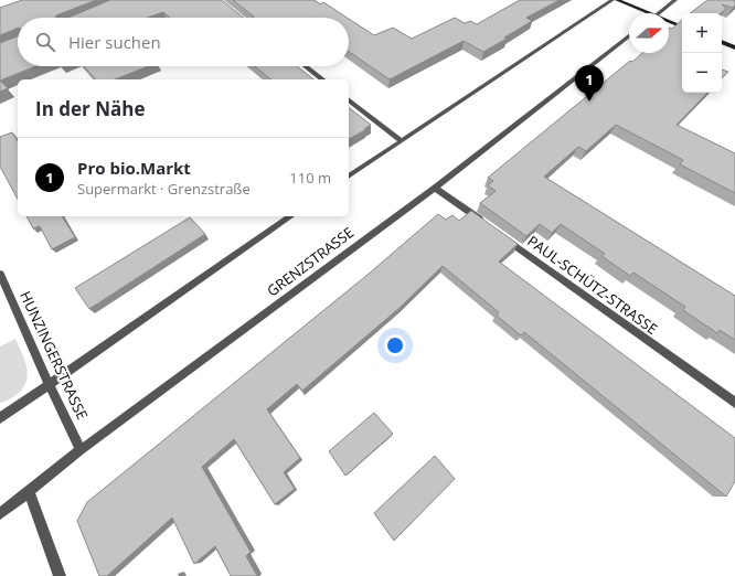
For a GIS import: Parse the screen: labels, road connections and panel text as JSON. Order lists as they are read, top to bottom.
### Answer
{
  "streets": {
    "street": ["GRENZSTRASSE", "PAUL-SCHÜTZ-STRASSE", "HUNZINGERSTRASSE"]
  },
  "crossings": [
    ["GRENZSTRASSE", "HUNZINGERSTRASSE"]
  ],
  "north": "right",
  "page": {
    "map_buttons": ["+", "−"],
    "search": "Hier suchen",
    "pins": "1",
    "heading": "In der Nähe",
    "list": [
      {
        "mark": "1",
        "name": "Pro bio.Markt",
        "note": "Supermarkt · Grenzstraße",
        "value": "110 m"
      }
    ]
  }
}
